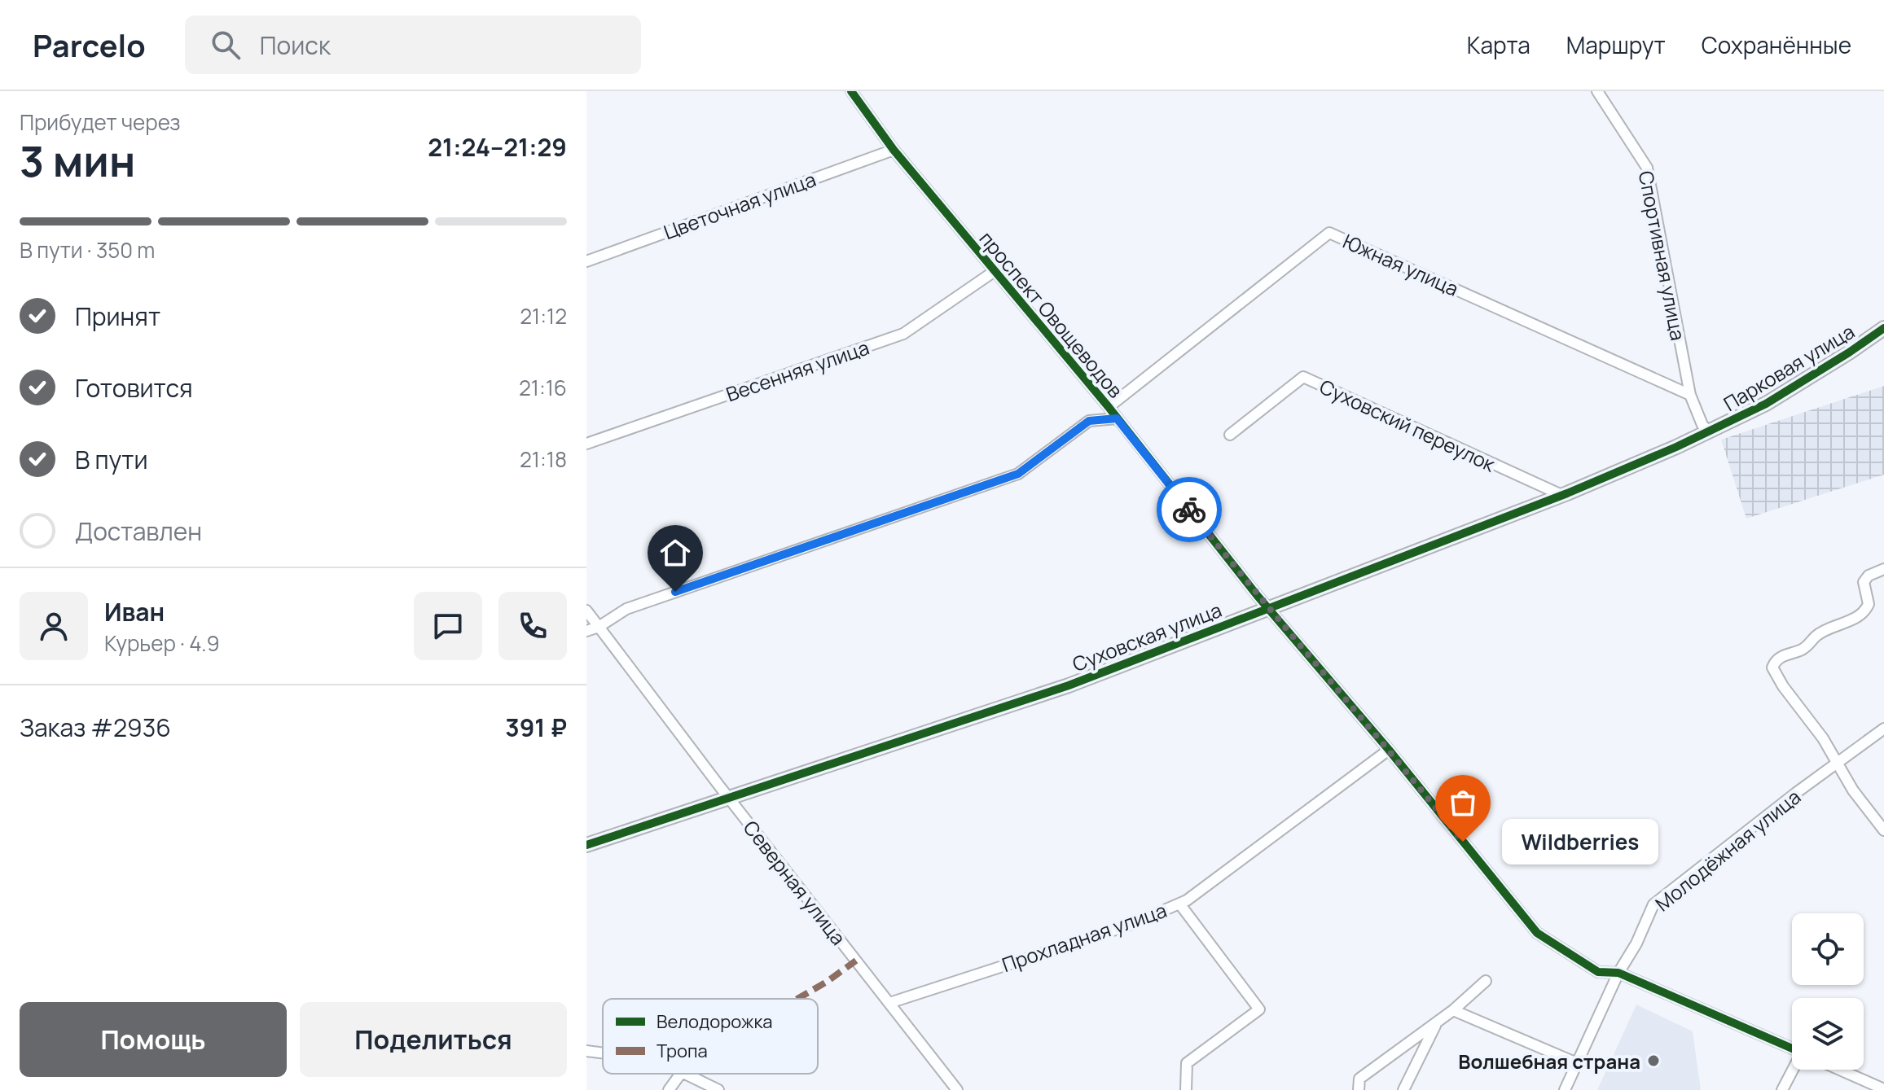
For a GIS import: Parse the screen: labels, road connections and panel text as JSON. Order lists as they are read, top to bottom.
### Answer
{
  "streets": {
    "street": [
      "Цветочная улица",
      "Спортивная улица",
      "Южная улица",
      "проспект Овощеводов",
      "Парковая улица",
      "Весенняя улица",
      "Суховский переулок",
      "Суховская улица",
      "Молодёжная улица",
      "Северная улица",
      "Прохладная улица"
    ]
  },
  "crossings": [
    ["Цветочная улица", "проспект Овощеводов"],
    ["Спортивная улица", "Южная улица"],
    ["Южная улица", "проспект Овощеводов"],
    ["проспект Овощеводов", "Весенняя улица"],
    ["проспект Овощеводов", "Суховская улица"],
    ["проспект Овощеводов", "Молодёжная улица"],
    ["проспект Овощеводов", "Прохладная улица"],
    ["Парковая улица", "Суховская улица"],
    ["Суховский переулок", "Суховская улица"],
    ["Суховская улица", "Северная улица"],
    ["Северная улица", "Прохладная улица"]
  ],
  "places": ["Wildberries", "Волшебная страна"],
  "legend": ["Велодорожка", "Тропа"],
  "page": {
    "header": "Parcelo",
    "search": "Поиск",
    "nav": ["Карта", "Маршрут", "Сохранённые"],
    "heading": ["3 мин", "Прибудет через", "21:24–21:29"],
    "panel": [
      "Иван",
      "Курьер · 4.9",
      "Заказ #2936",
      "391 ₽"
    ],
    "bar": "В пути · 350 m",
    "list": [
      ["Принят", "21:12"],
      ["Готовится", "21:16"],
      ["В пути", "21:18"],
      "Доставлен"
    ],
    "bubble": "Wildberries",
    "buttons": ["Помощь", "Поделиться"]
  }
}
